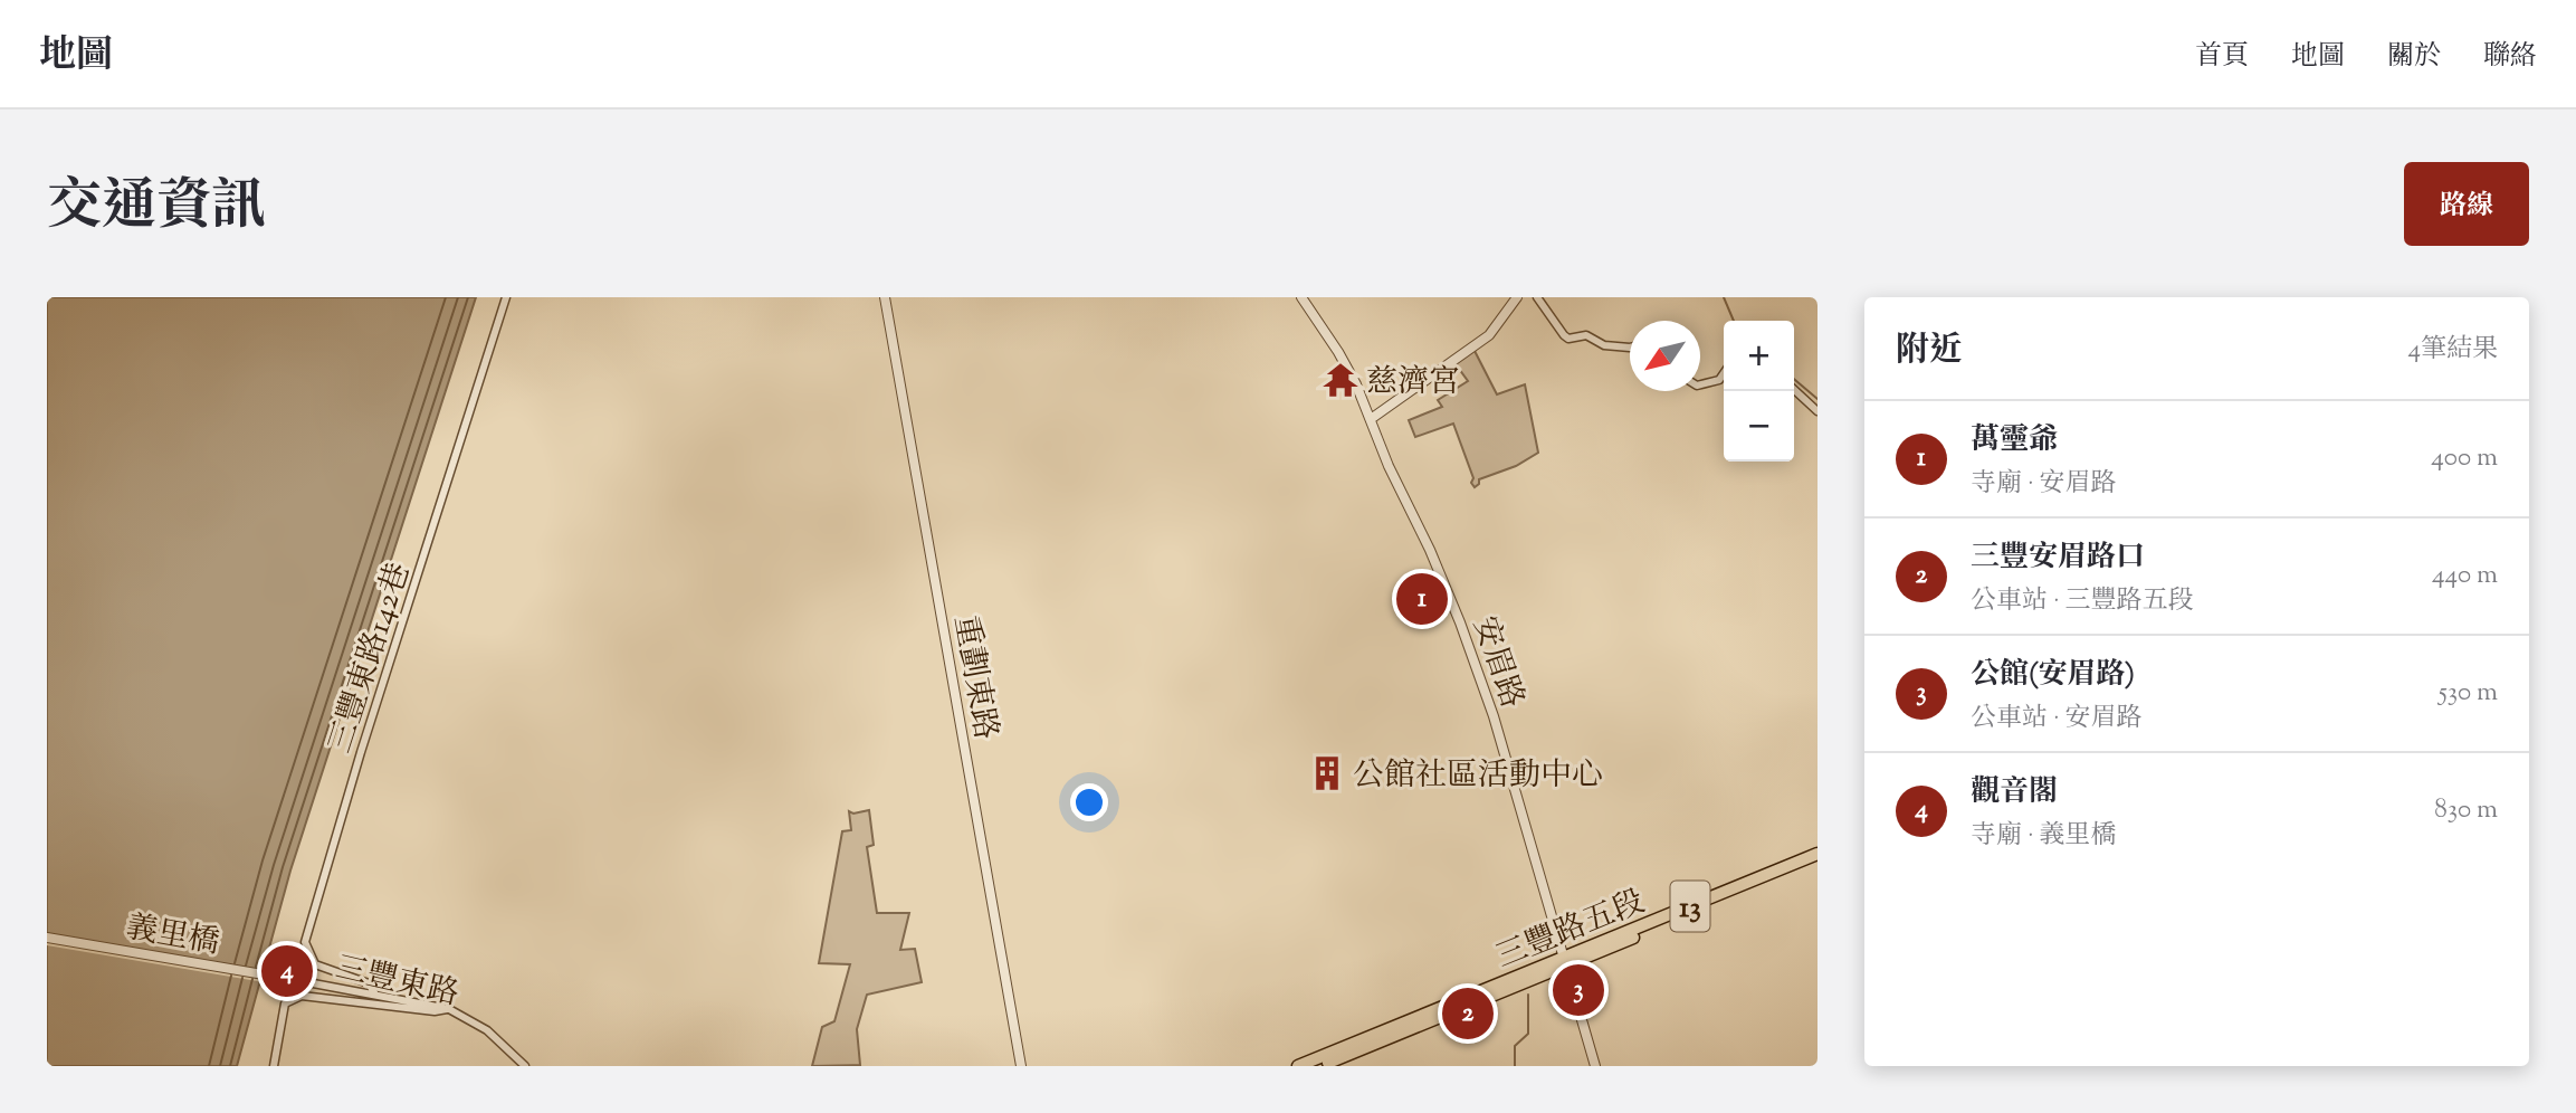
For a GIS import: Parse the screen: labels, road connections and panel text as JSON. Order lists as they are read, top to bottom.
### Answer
{
  "streets": {
    "main road": ["13", "三豐路五段"],
    "street": [
      "三豐東路142巷",
      "安眉路",
      "重劃東路",
      "義里橋",
      "三豐東路"
    ]
  },
  "crossings": [
    ["三豐東路142巷", "三豐東路"],
    ["安眉路", "三豐路五段"],
    ["義里橋", "三豐東路"]
  ],
  "places": {
    "temple": ["慈濟宮"],
    "building": ["公館社區活動中心"]
  },
  "north": "bottom left",
  "page": {
    "header": "地圖",
    "nav": [
      "首頁",
      "地圖",
      "關於",
      "聯絡"
    ],
    "title": "交通資訊",
    "buttons": "路線",
    "heading": ["附近", "4筆結果"],
    "map_buttons": ["+", "−"],
    "list": [
      {
        "mark": "1",
        "name": "萬𤫊爺",
        "note": "寺廟 · 安眉路",
        "value": "400 m"
      },
      {
        "mark": "2",
        "name": "三豐安眉路口",
        "note": "公車站 · 三豐路五段",
        "value": "440 m"
      },
      {
        "mark": "3",
        "name": "公館(安眉路)",
        "note": "公車站 · 安眉路",
        "value": "530 m"
      },
      {
        "mark": "4",
        "name": "觀音閣",
        "note": "寺廟 · 義里橋",
        "value": "830 m"
      }
    ],
    "pins": [
      "1",
      "4",
      "3",
      "2"
    ]
  }
}
